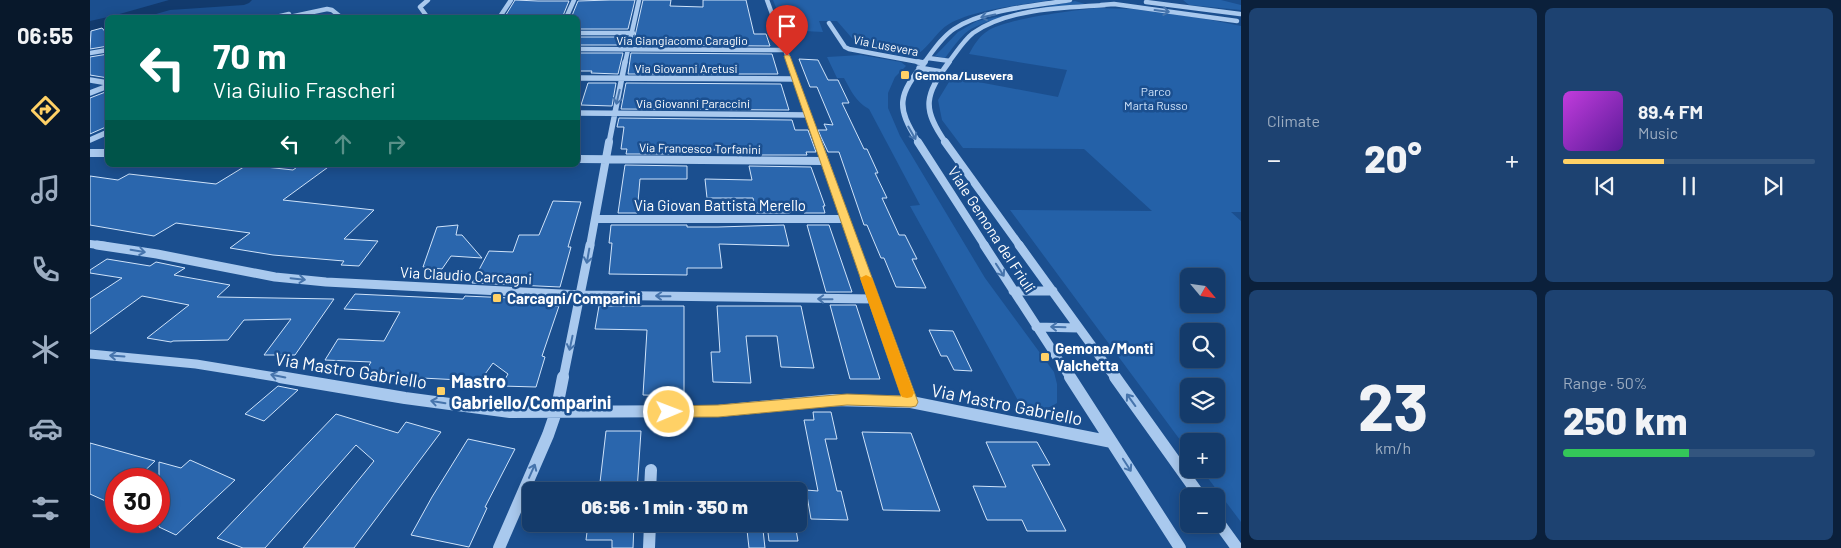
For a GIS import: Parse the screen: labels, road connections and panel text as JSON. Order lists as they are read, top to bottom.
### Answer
{
  "streets": {
    "street": [
      "Via Giangiacomo Caraglio",
      "Via Lusevera",
      "Via Giovanni Aretusi",
      "Via Giovanni Paraccini",
      "Via Francesco Torfanini",
      "Via Giovan Battista Merello",
      "Viale Gemona del Friuli",
      "Via Claudio Carcagni",
      "Via Mastro Gabriello"
    ]
  },
  "crossings": [
    ["Via Lusevera", "Viale Gemona del Friuli"],
    ["Viale Gemona del Friuli", "Via Mastro Gabriello"]
  ],
  "one_way": ["Via Mastro Gabriello"],
  "parks": ["Parco Marta Russo"],
  "places": {
    "transit": [
      "Gemona/Lusevera",
      "Carcagni/Comparini",
      "Gemona/Monti Valchetta",
      "Mastro Gabriello/Comparini"
    ]
  },
  "north": "bottom right",
  "page": {
    "tabs": "06:55",
    "tile": [
      "Climate",
      ["23", "km/h"],
      ["Range · 50%", "250 km"]
    ],
    "turn": ["70 m", "Via Giulio Frascheri"],
    "song": ["89.4 FM", "Music"],
    "heat": ["−", "20°", "+"],
    "map_buttons": ["+", "−"],
    "limit": "30",
    "trip": "06:56 · 1 min · 350 m"
  }
}
